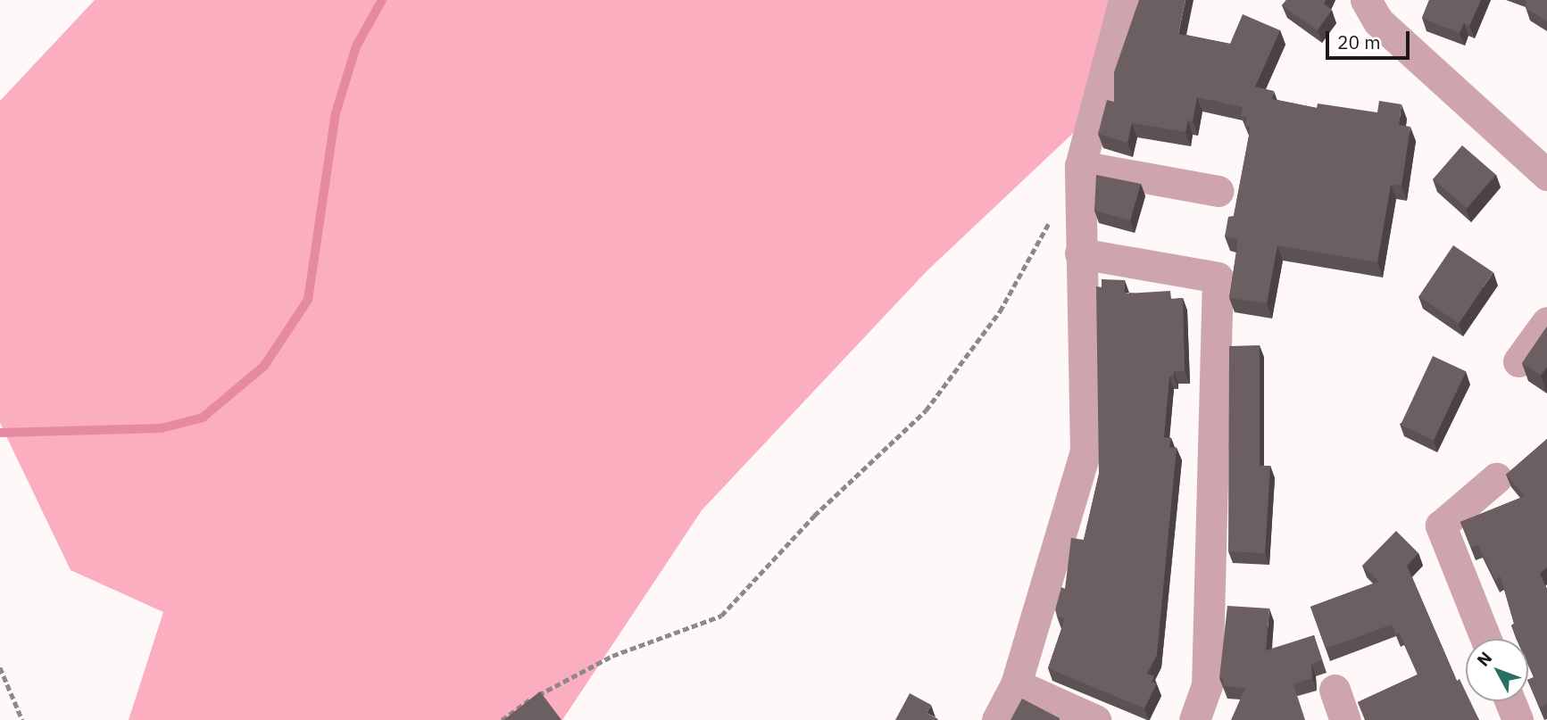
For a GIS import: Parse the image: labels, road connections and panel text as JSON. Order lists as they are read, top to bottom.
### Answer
{
  "scale_bar": "20 m",
  "north": "top left"
}
